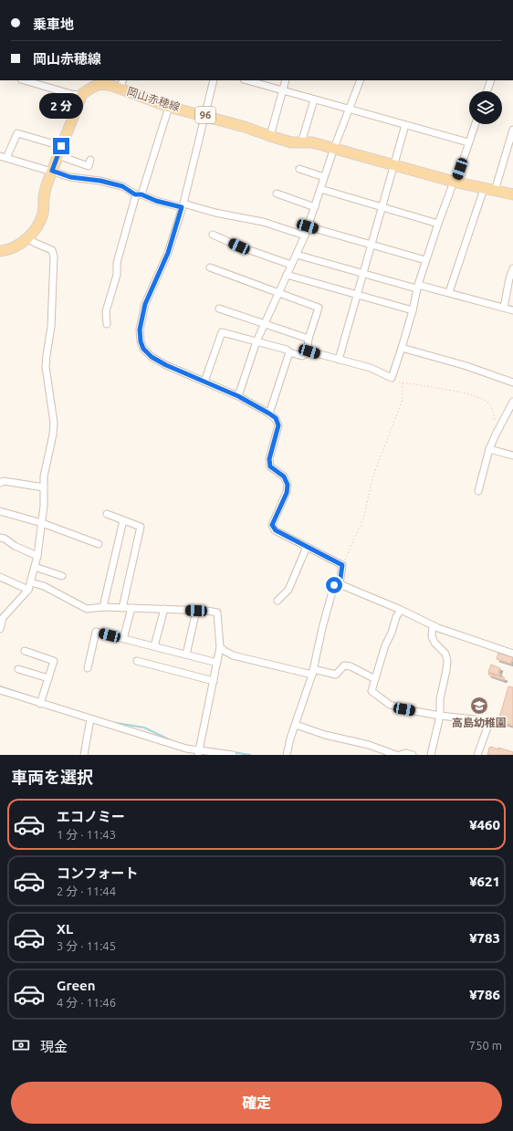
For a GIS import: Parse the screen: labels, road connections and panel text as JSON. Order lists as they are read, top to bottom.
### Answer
{
  "streets": {
    "main road": ["岡山赤穂線", "96"]
  },
  "places": {
    "school or university": ["高島幼稚園"]
  },
  "page": {
    "banner": ["乗車地", "岡山赤穂線"],
    "bubble": "2 分",
    "heading": "車両を選択",
    "list": [
      {
        "name": "エコノミー",
        "note": "1 分 · 11:43",
        "value": "¥460"
      },
      {
        "name": "コンフォート",
        "note": "2 分 · 11:44",
        "value": "¥621"
      },
      {
        "name": "XL",
        "note": "3 分 · 11:45",
        "value": "¥783"
      },
      {
        "name": "Green",
        "note": "4 分 · 11:46",
        "value": "¥786"
      }
    ],
    "pay": ["現金", "750 m"],
    "buttons": "確定"
  }
}
